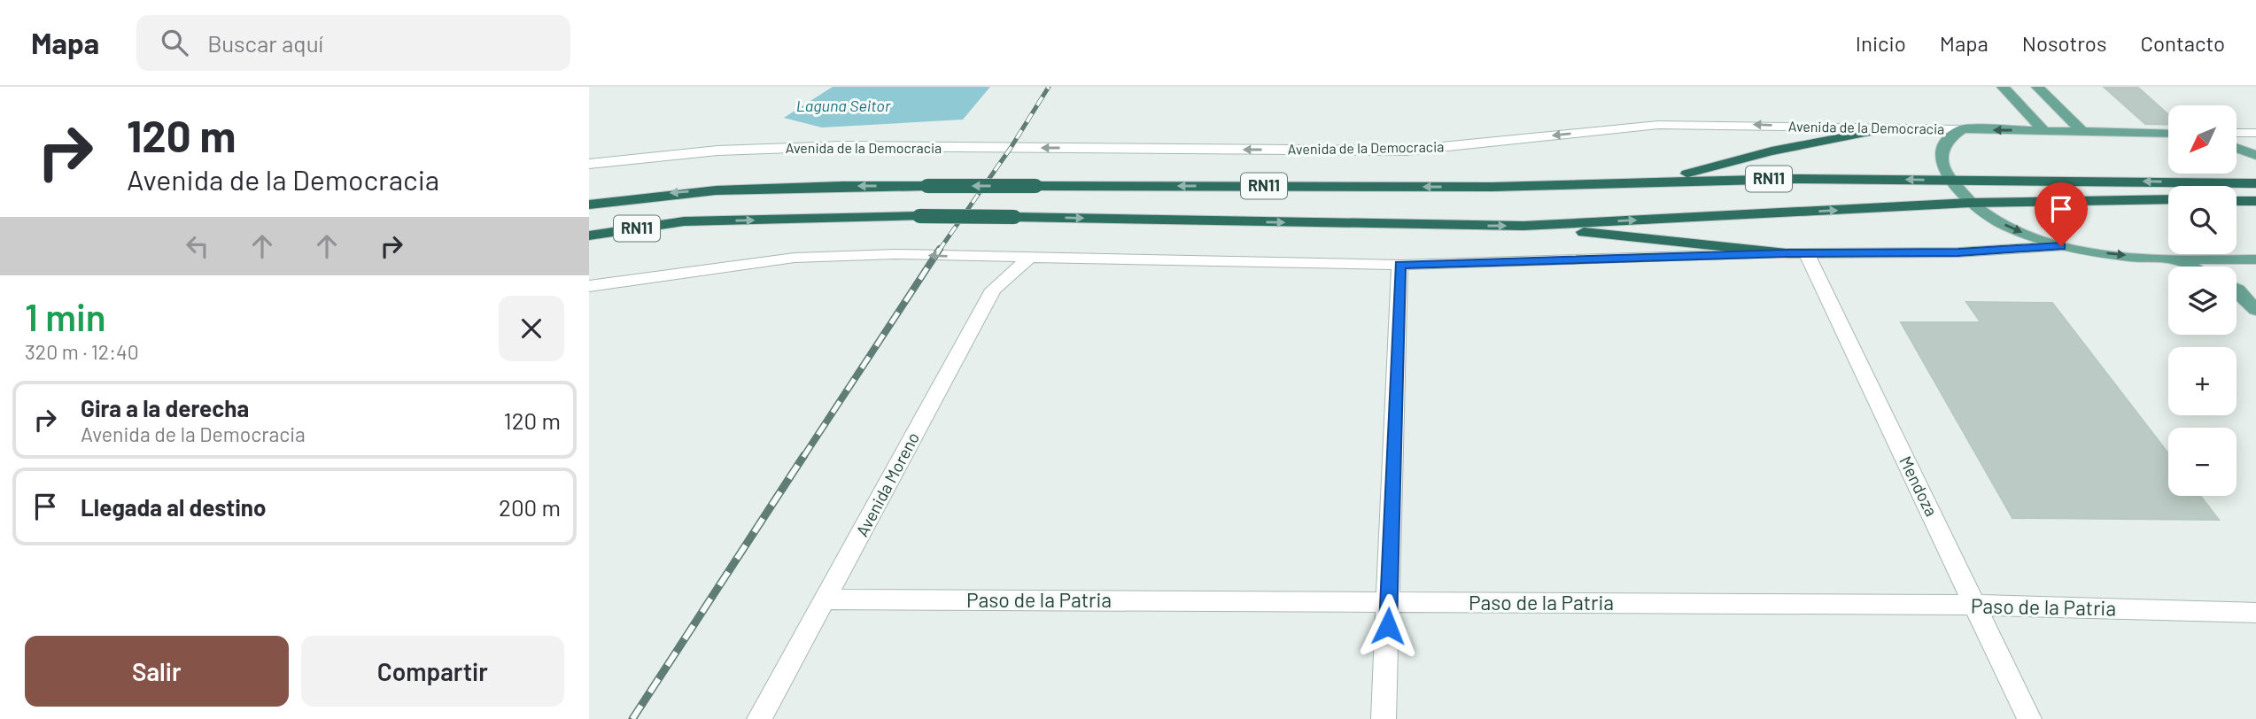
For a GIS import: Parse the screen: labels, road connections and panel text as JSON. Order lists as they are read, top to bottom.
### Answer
{
  "streets": {
    "highway": ["RN11"],
    "main road": ["Avenida de la Democracia"],
    "street": ["Avenida Moreno", "Mendoza", "Paso de la Patria"]
  },
  "crossings": [
    ["Avenida Moreno", "Paso de la Patria"],
    ["Mendoza", "Paso de la Patria"]
  ],
  "one_way": ["Avenida de la Democracia"],
  "water": ["Laguna Seitor"],
  "north": "bottom left",
  "page": {
    "header": "Mapa",
    "search": "Buscar aquí",
    "nav": [
      "Inicio",
      "Mapa",
      "Nosotros",
      "Contacto"
    ],
    "turn": ["120 m", "Avenida de la Democracia"],
    "map_buttons": ["+", "−"],
    "heading": ["1 min", "320 m · 12:40"],
    "list": [
      {
        "name": "Gira a la derecha",
        "note": "Avenida de la Democracia",
        "value": "120 m"
      },
      {
        "name": "Llegada al destino",
        "value": "200 m"
      }
    ],
    "buttons": ["Salir", "Compartir"]
  }
}
